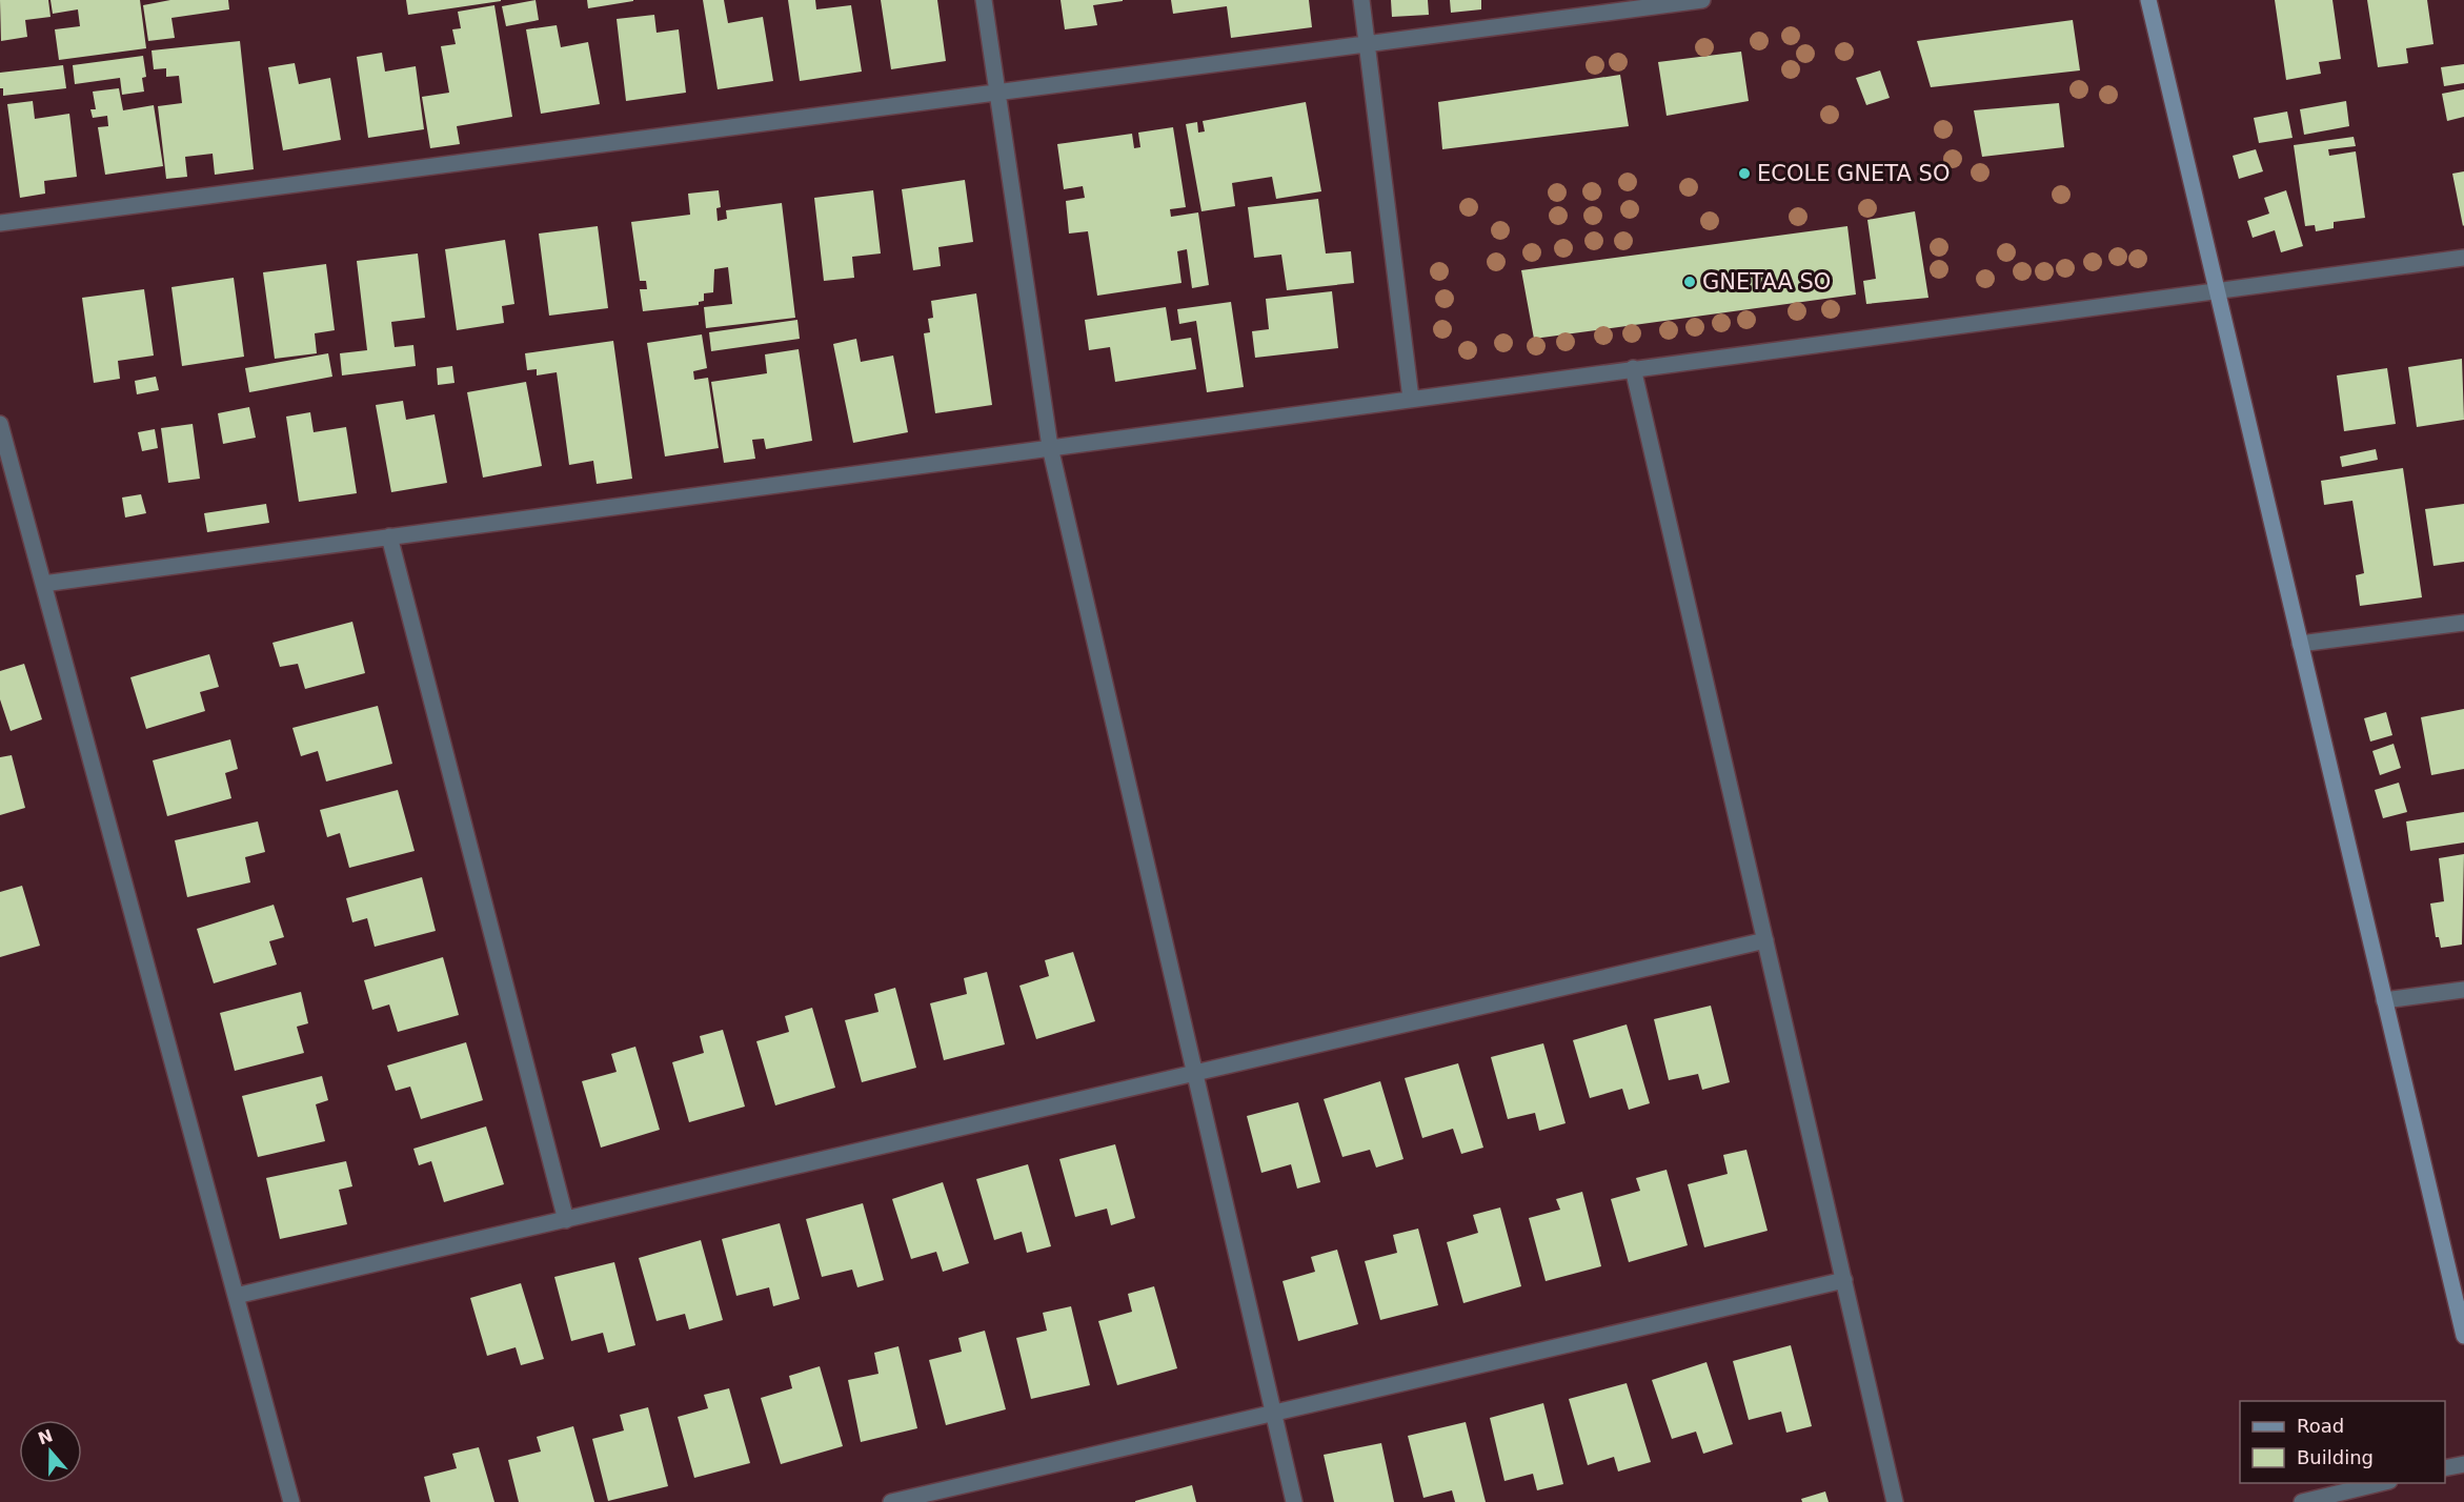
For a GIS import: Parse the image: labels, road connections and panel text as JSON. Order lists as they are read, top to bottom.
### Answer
{
  "places": ["ECOLE GNETA SO", "GNETAA SO"],
  "legend": ["Road", "Building"],
  "north": "top"
}
